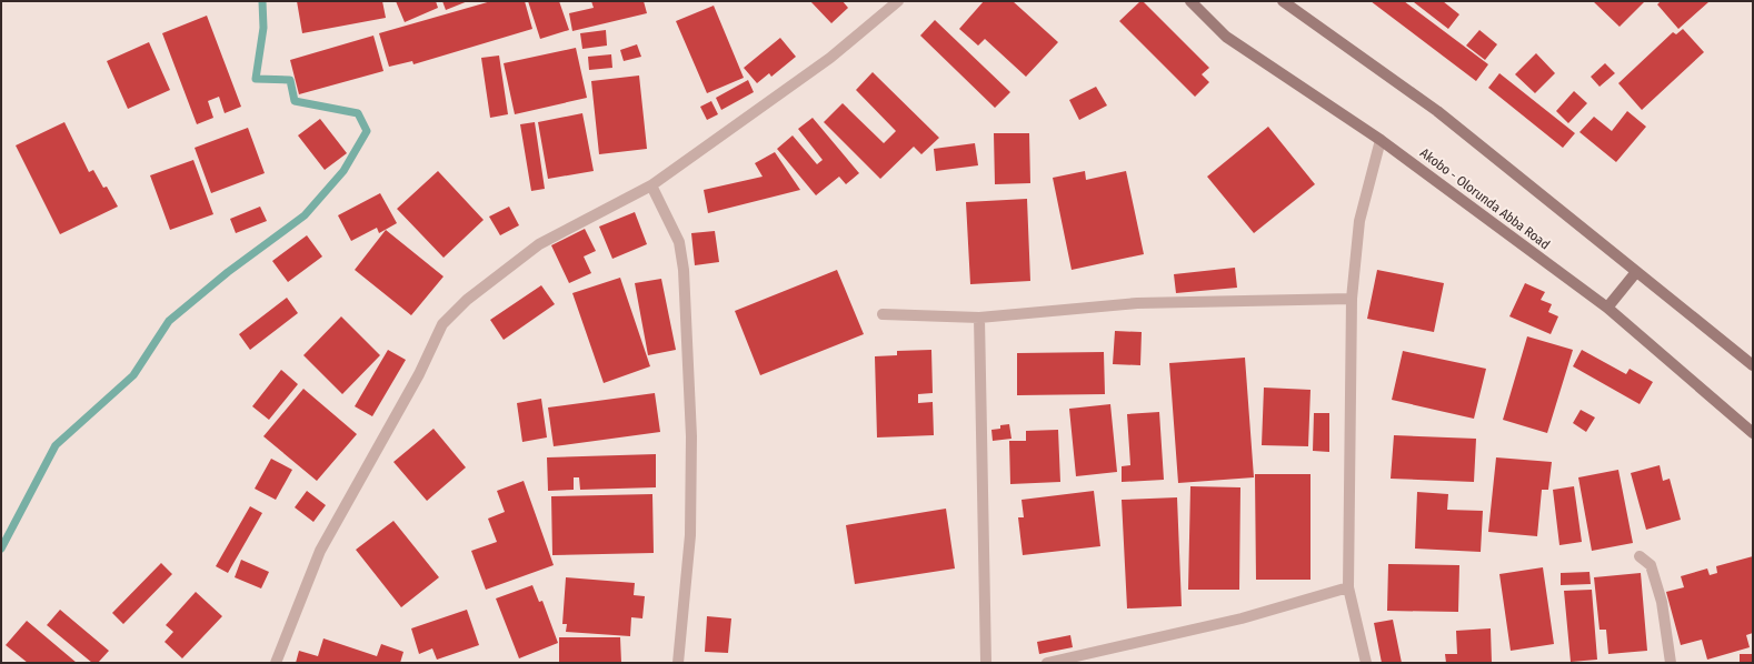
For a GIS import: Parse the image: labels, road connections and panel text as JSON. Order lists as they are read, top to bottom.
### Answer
{
  "streets": {
    "main road": ["Akobo - Olorunda Abba Road"]
  }
}
